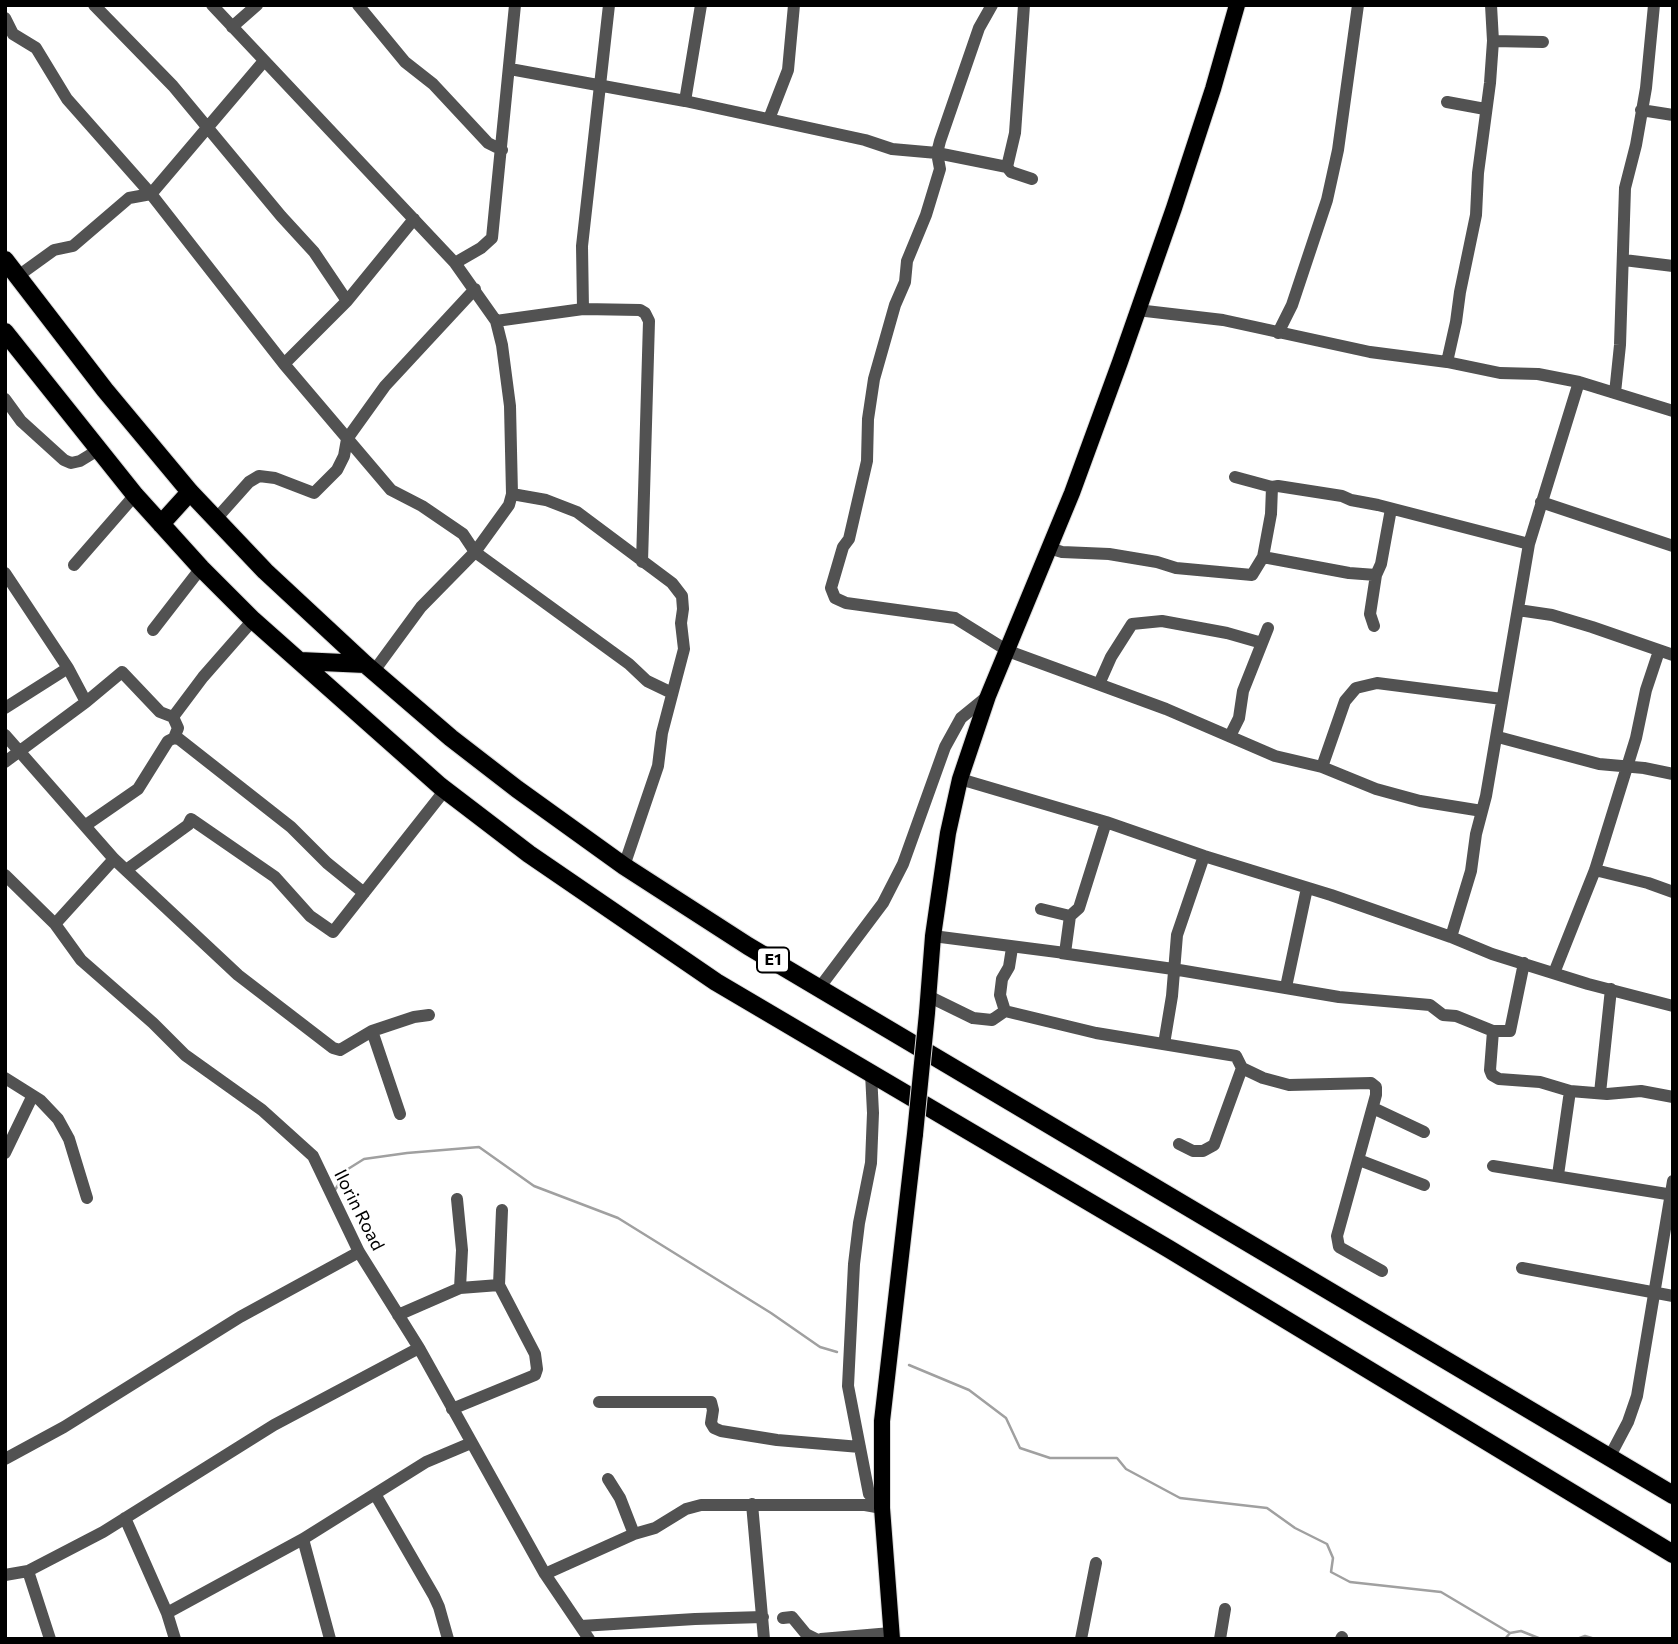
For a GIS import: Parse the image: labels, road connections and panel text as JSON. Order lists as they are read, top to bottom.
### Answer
{
  "streets": {
    "highway": ["E1"],
    "street": ["Ilorin Road"]
  }
}
